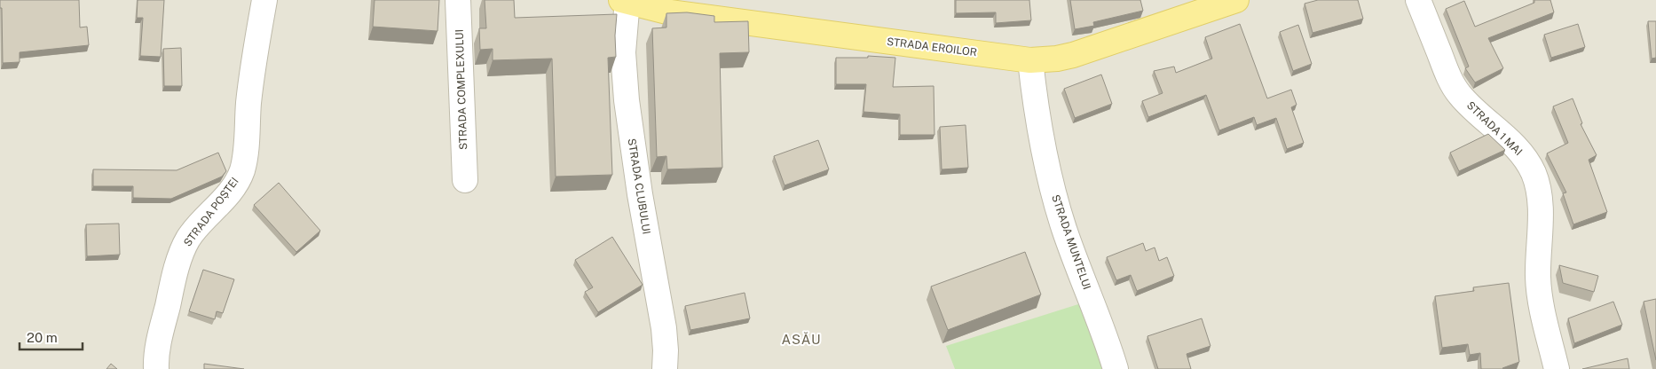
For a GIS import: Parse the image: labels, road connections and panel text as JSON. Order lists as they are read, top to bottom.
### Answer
{
  "streets": {
    "main road": ["STRADA EROILOR"],
    "street": [
      "STRADA COMPLEXULUI",
      "STRADA 1 MAI",
      "STRADA CLUBULUI",
      "STRADA POȘTEI",
      "STRADA MUNTELUI"
    ]
  },
  "crossings": [
    ["STRADA EROILOR", "STRADA CLUBULUI"],
    ["STRADA EROILOR", "STRADA MUNTELUI"]
  ],
  "districts": ["ASĂU"],
  "scale_bar": "20 m"
}
